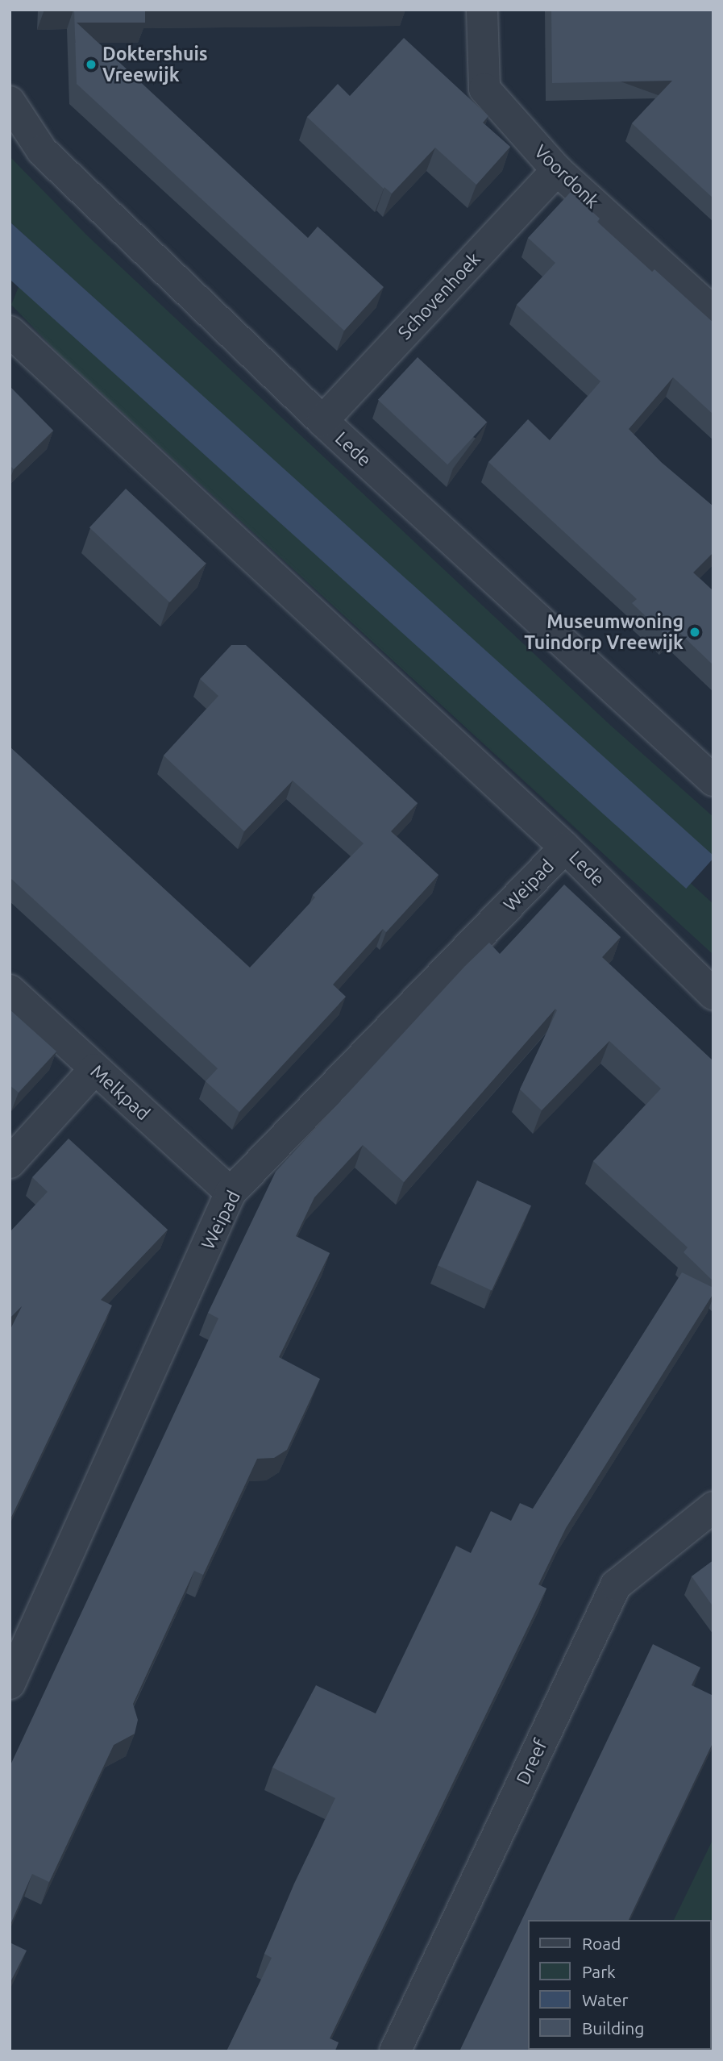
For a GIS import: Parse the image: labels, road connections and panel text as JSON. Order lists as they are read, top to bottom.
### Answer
{
  "streets": {
    "street": [
      "Voordonk",
      "Schovenhoek",
      "Lede",
      "Weipad",
      "Melkpad",
      "Dreef"
    ]
  },
  "crossings": [
    ["Voordonk", "Schovenhoek"],
    ["Schovenhoek", "Lede"],
    ["Lede", "Weipad"],
    ["Weipad", "Melkpad"]
  ],
  "places": ["Doktershuis Vreewijk", "Museumwoning Tuindorp Vreewijk"],
  "legend": [
    "Road",
    "Park",
    "Water",
    "Building"
  ]
}
